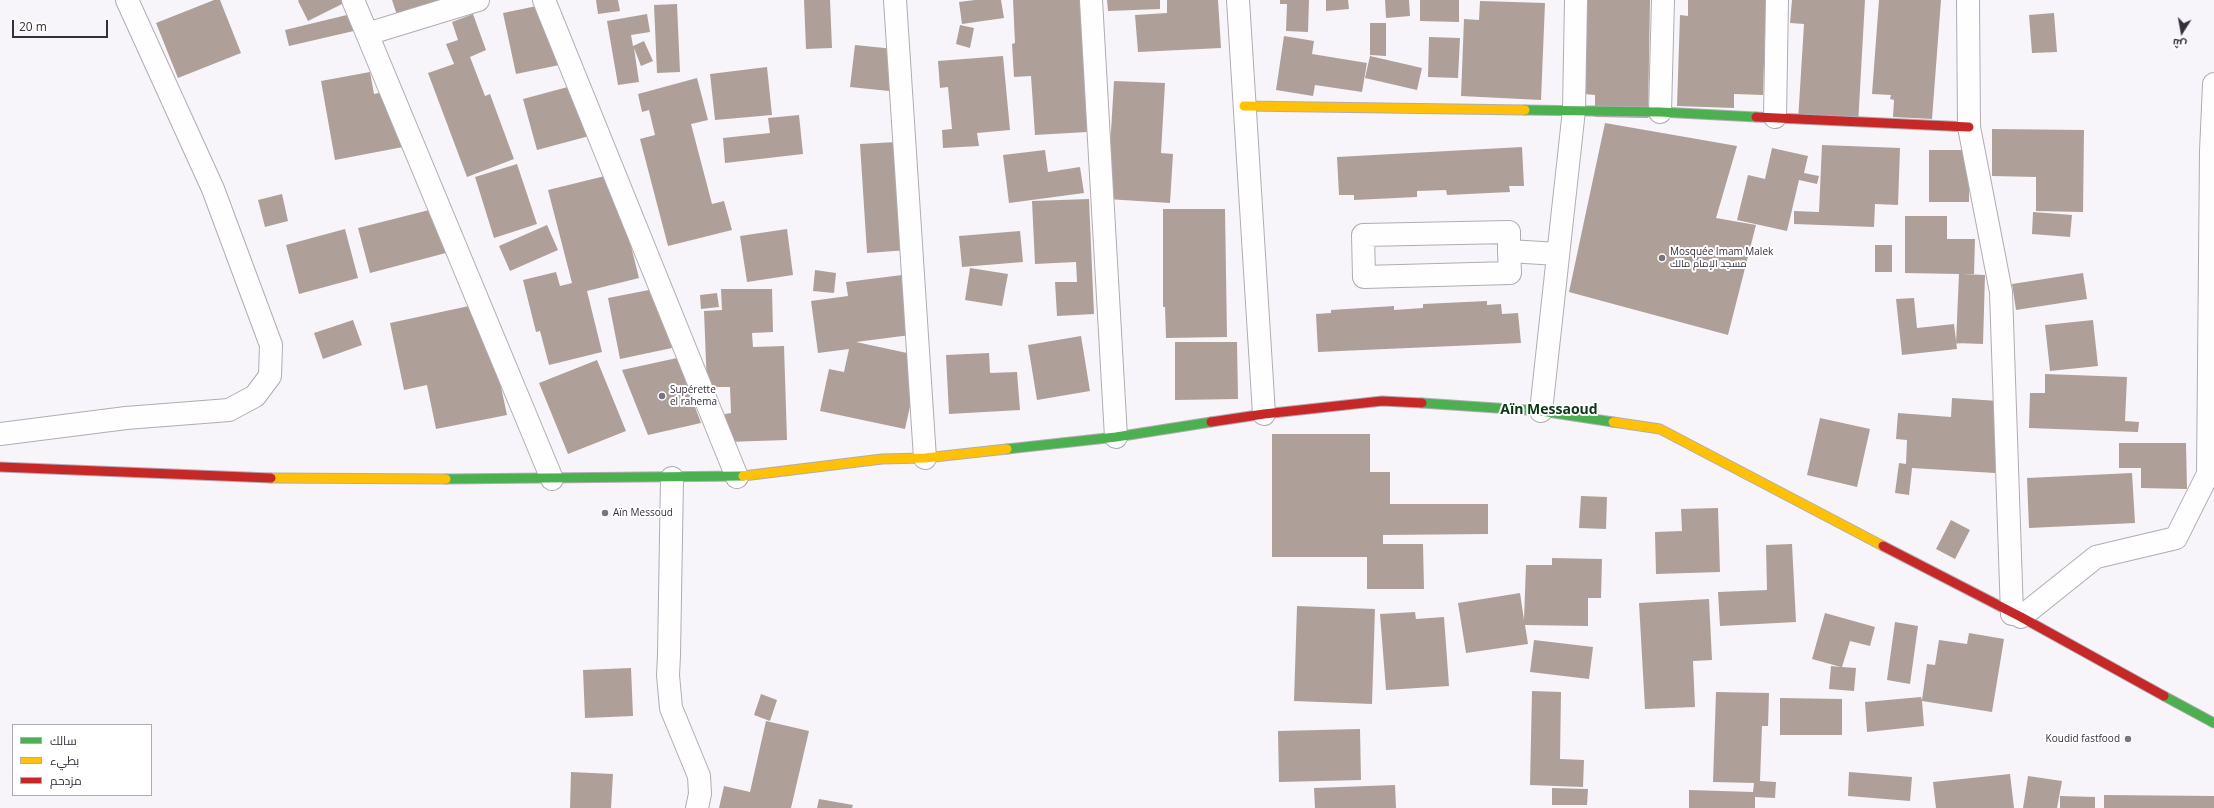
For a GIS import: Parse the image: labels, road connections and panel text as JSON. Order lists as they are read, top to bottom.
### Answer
{
  "districts": ["Aïn Messaoud"],
  "places": [
    "Mosquée Imam Malek مسجد الإمام مالك",
    "Supérette el rahema",
    "Aïn Messoud",
    "Koudid fastfood"
  ],
  "legend": ["سالك", "بطيء", "مزدحم"],
  "scale_bar": "20 m",
  "north": "bottom"
}
